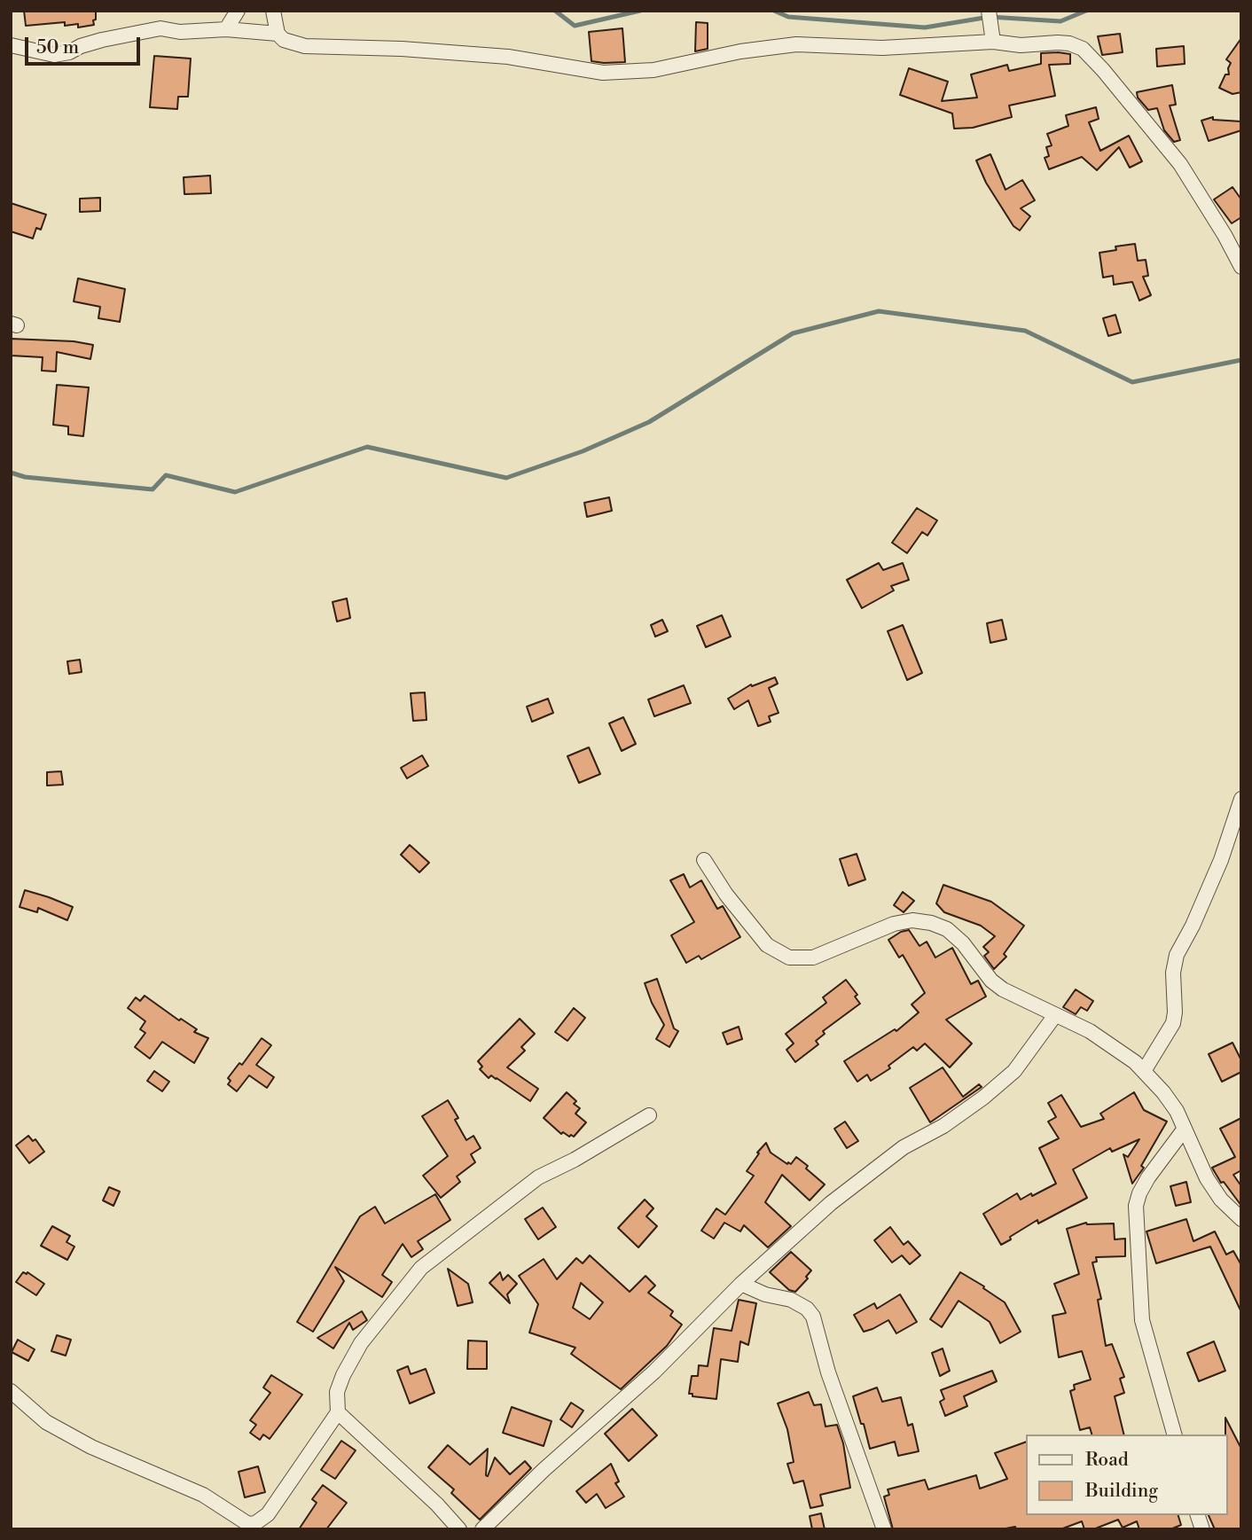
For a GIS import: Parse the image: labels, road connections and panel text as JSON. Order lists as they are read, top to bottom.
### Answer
{
  "legend": ["Road", "Building"],
  "scale_bar": "50 m"
}
